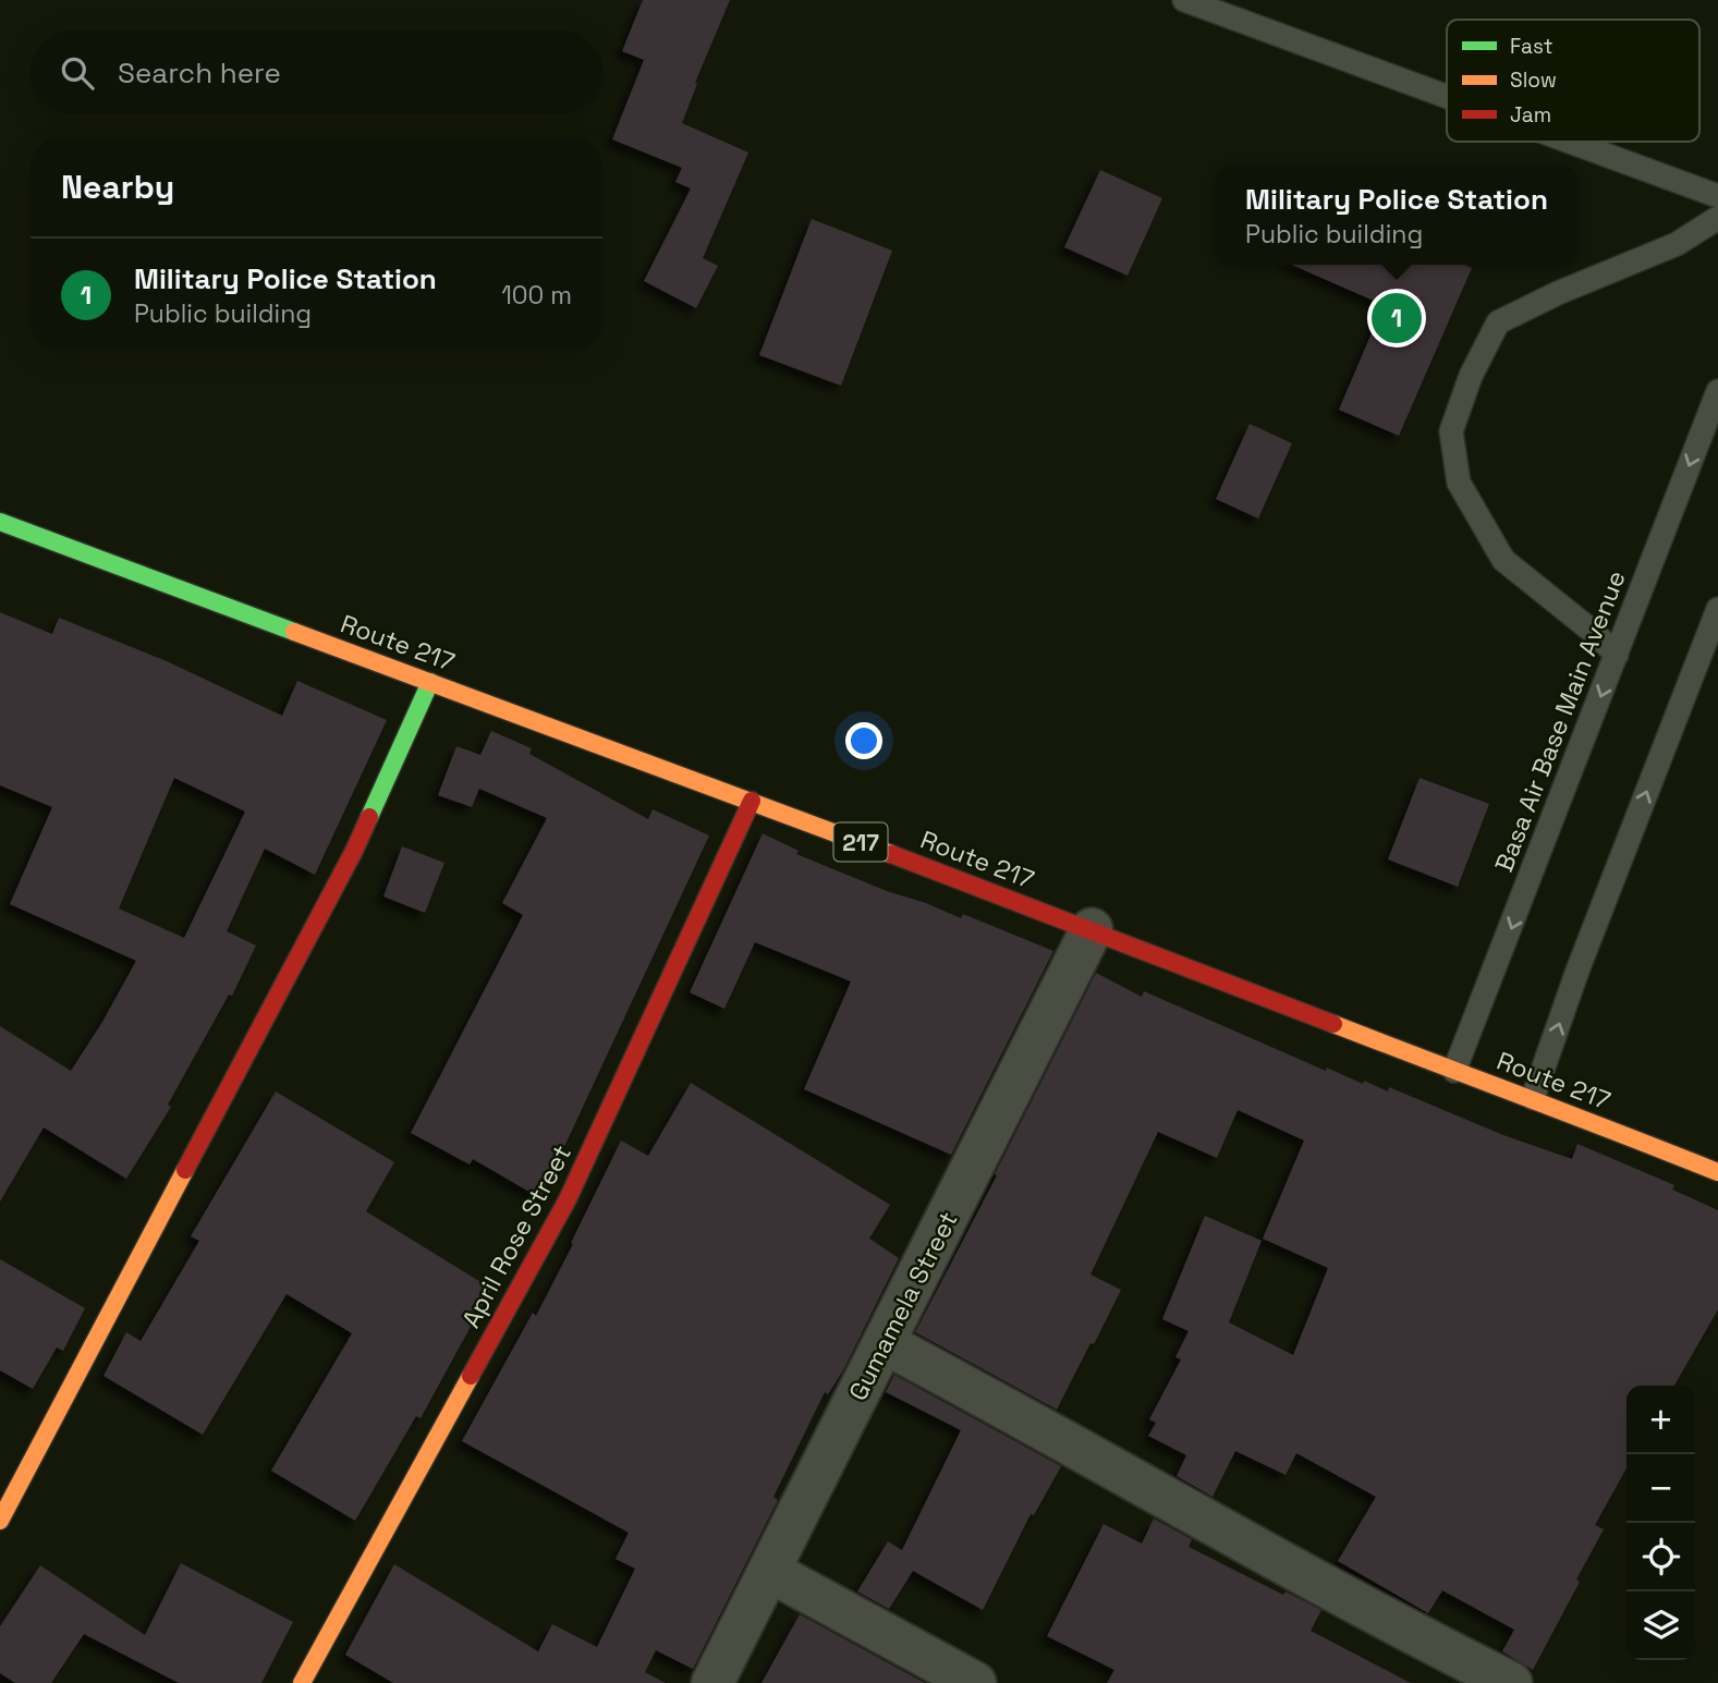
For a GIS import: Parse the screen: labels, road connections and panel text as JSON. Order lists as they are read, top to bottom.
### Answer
{
  "streets": {
    "street": [
      "Route 217",
      "217",
      "April Rose Street",
      "Gumamela Street"
    ],
    "lane": ["Basa Air Base Main Avenue"]
  },
  "crossings": [
    ["Route 217", "Basa Air Base Main Avenue"],
    ["Route 217", "April Rose Street"],
    ["Route 217", "Gumamela Street"]
  ],
  "legend": ["Fast", "Slow", "Jam"],
  "page": {
    "search": "Search here",
    "heading": "Nearby",
    "popup": ["Military Police Station", "Public building"],
    "list": [
      {
        "mark": "1",
        "name": "Military Police Station",
        "note": "Public building",
        "value": "100 m"
      }
    ],
    "pins": "1",
    "map_buttons": ["+", "−"]
  }
}
